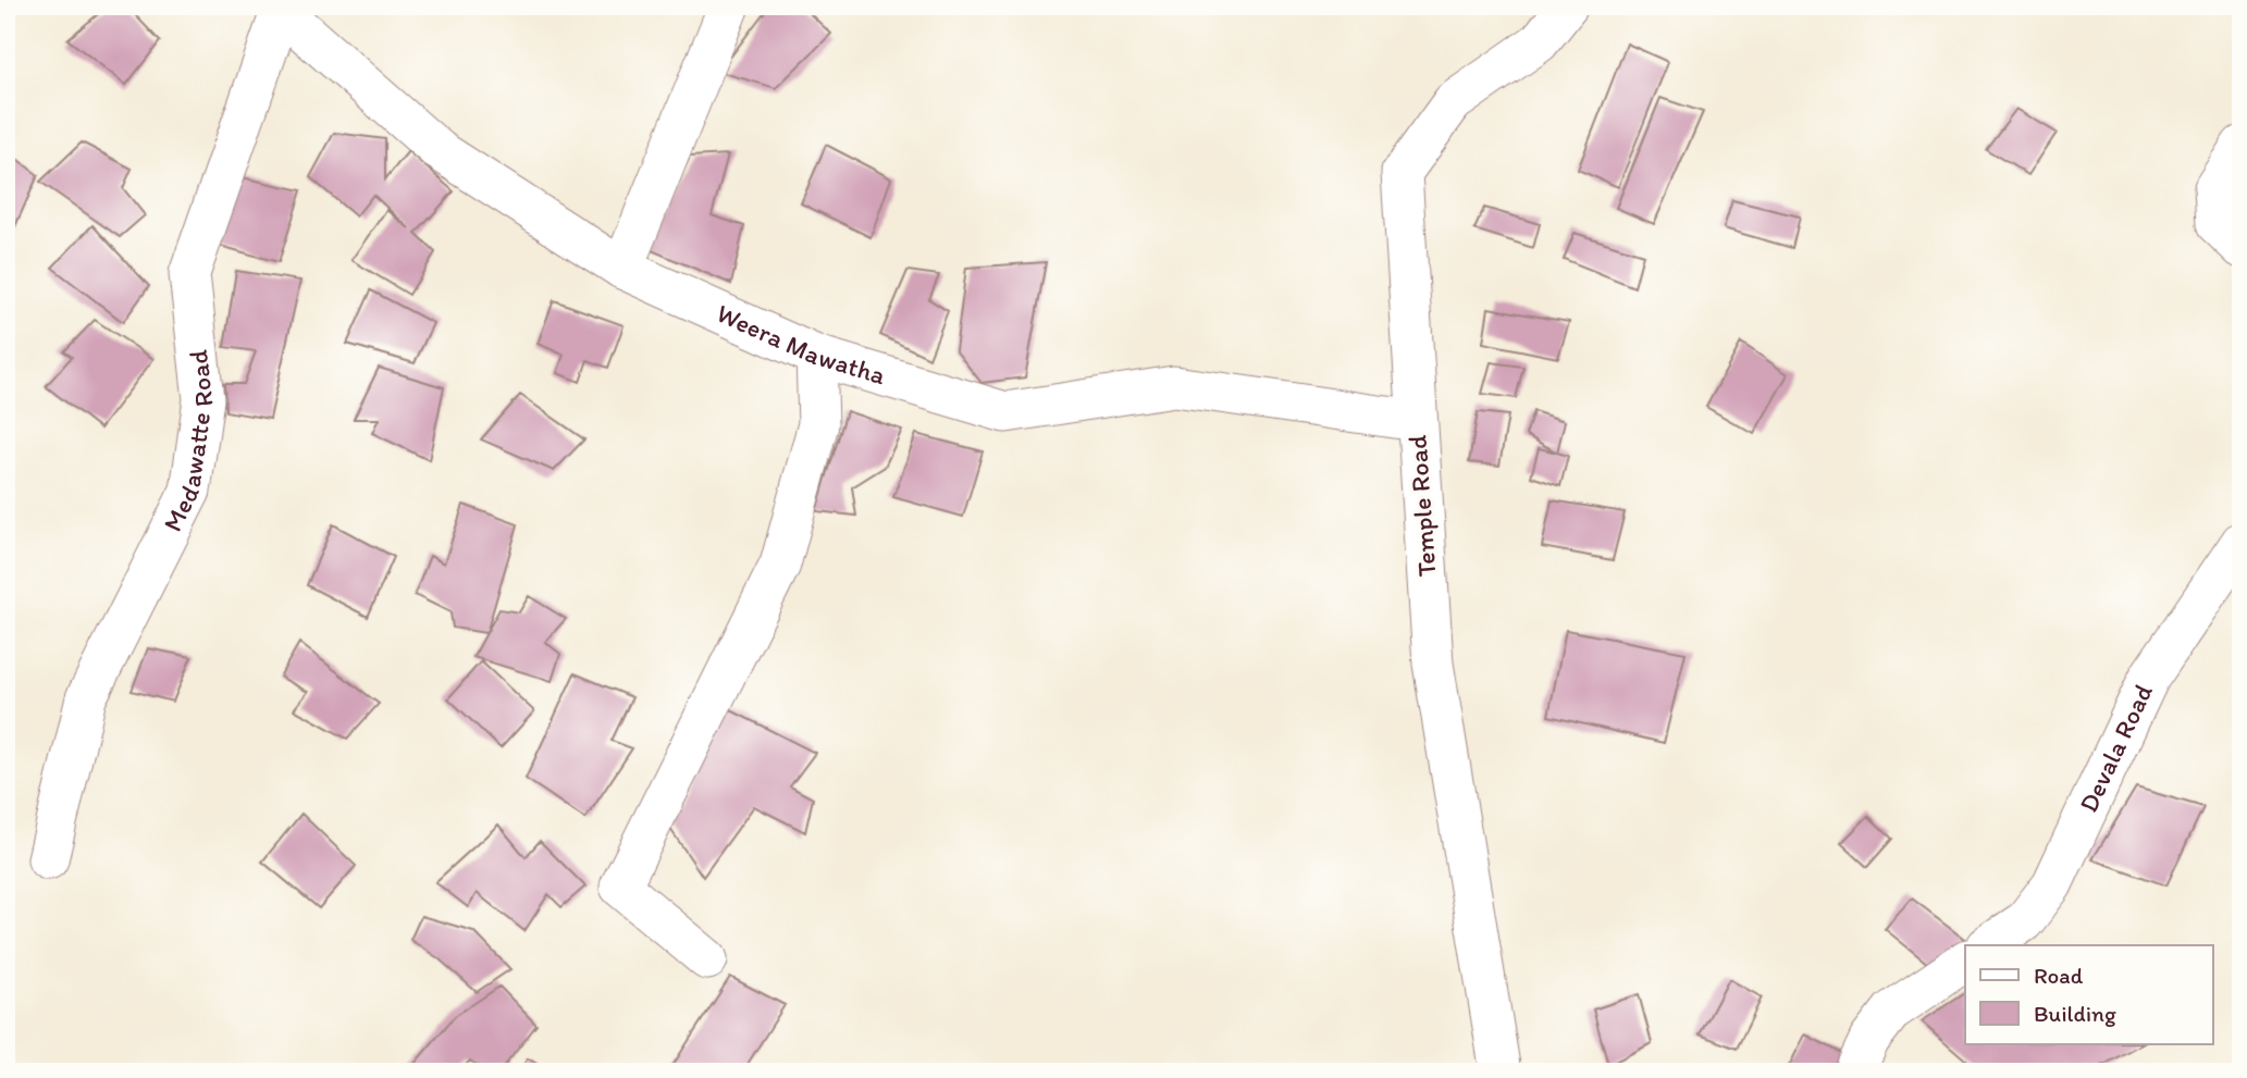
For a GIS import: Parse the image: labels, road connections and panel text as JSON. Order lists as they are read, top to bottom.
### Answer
{
  "streets": {
    "street": [
      "Weera Mawatha",
      "Medawatte Road",
      "Temple Road",
      "Devala Road"
    ]
  },
  "crossings": [
    ["Weera Mawatha", "Medawatte Road"],
    ["Weera Mawatha", "Temple Road"]
  ],
  "legend": ["Road", "Building"]
}
